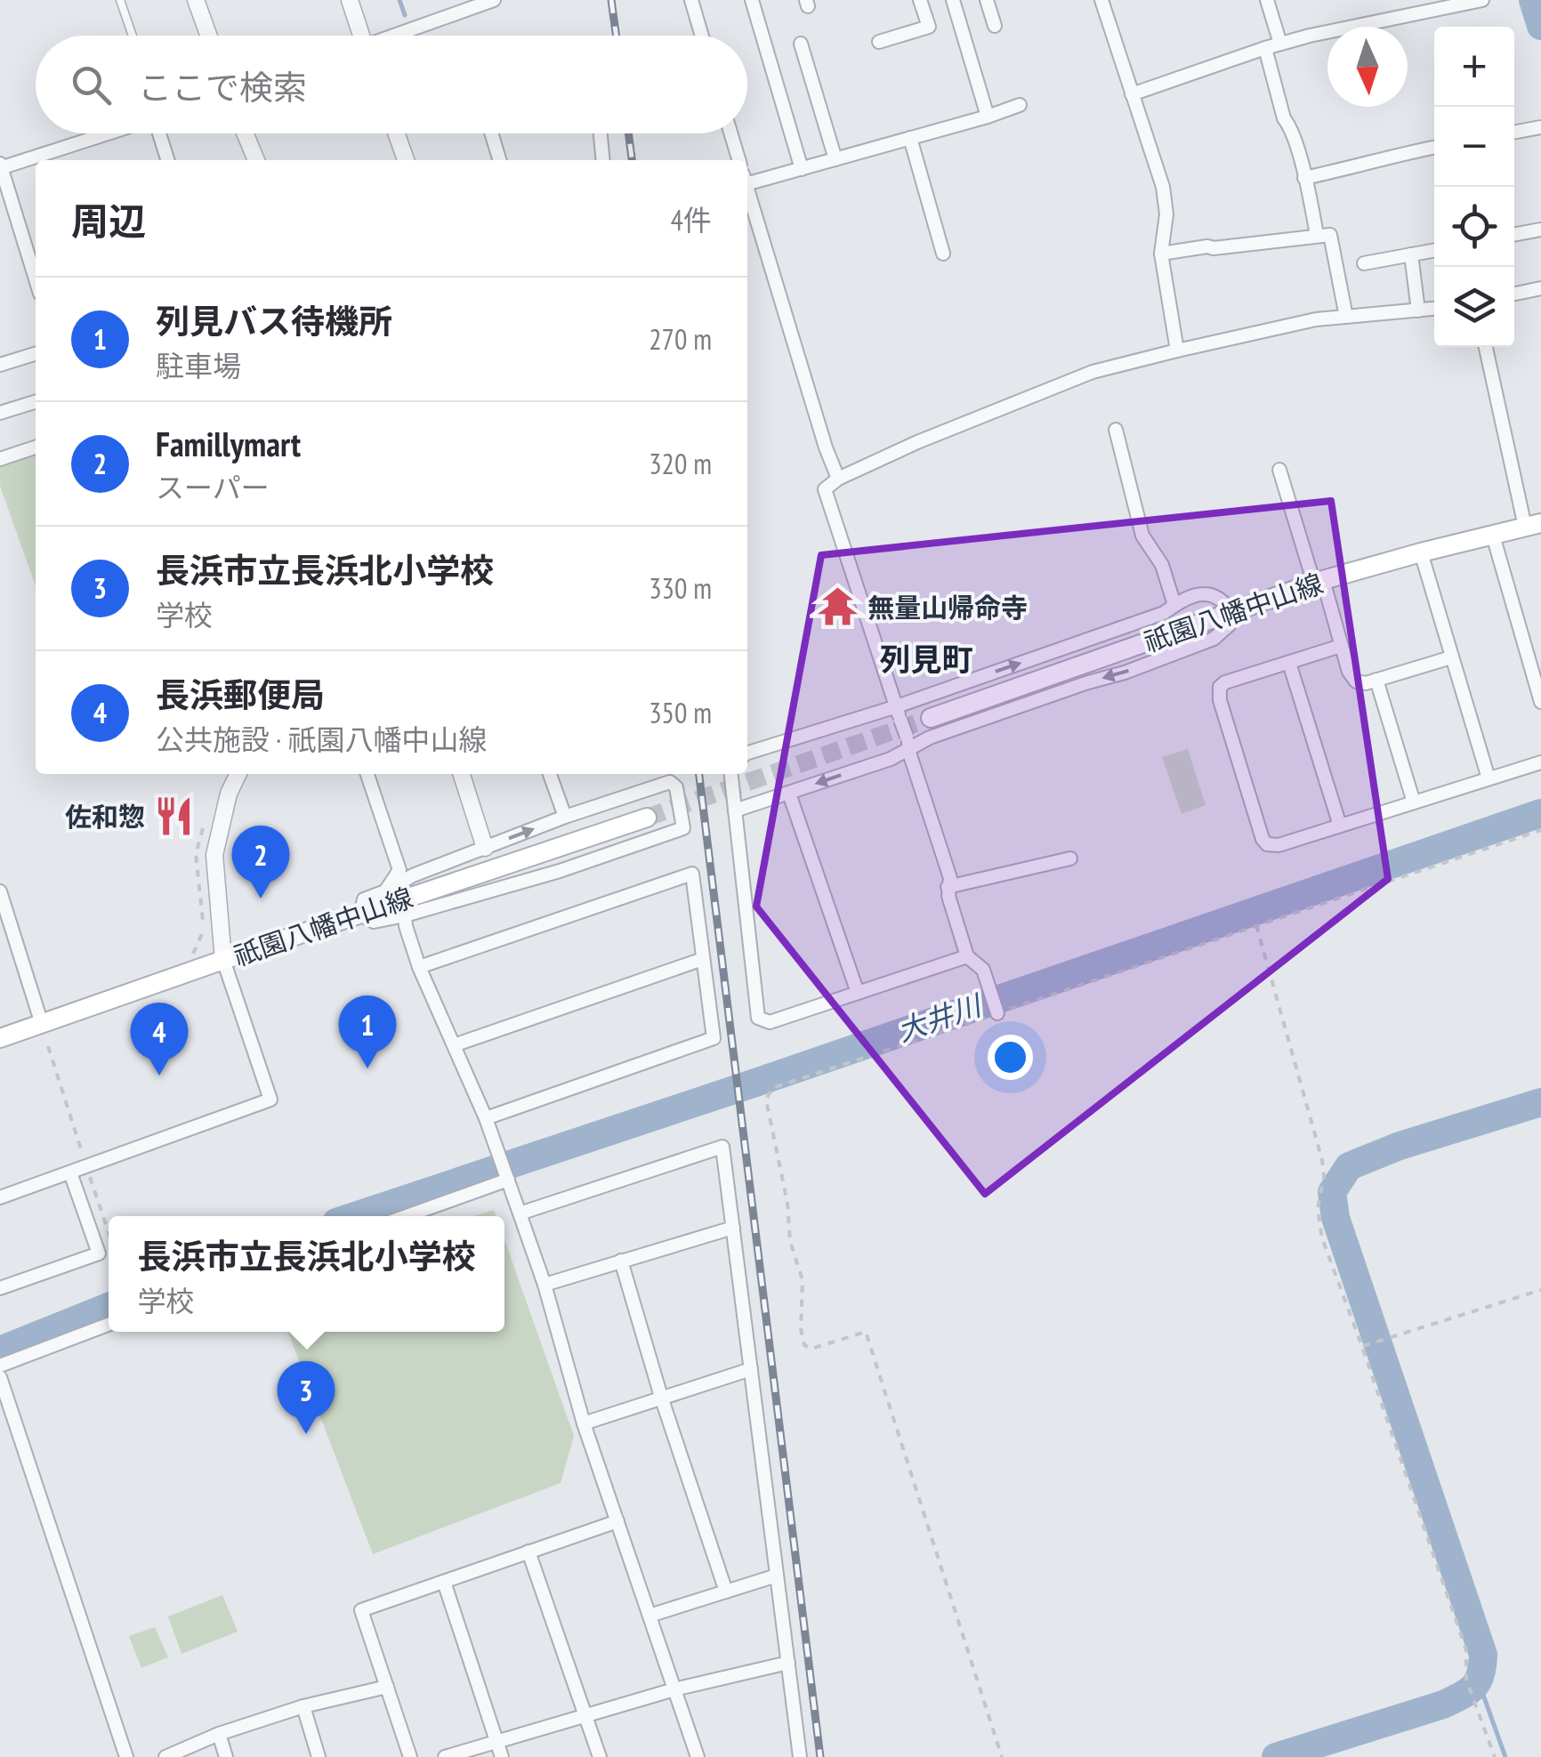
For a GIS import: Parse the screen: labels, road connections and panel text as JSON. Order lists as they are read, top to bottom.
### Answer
{
  "streets": {
    "main road": ["祇園八幡中山線"]
  },
  "districts": ["列見町"],
  "water": ["大井川"],
  "places": {
    "temple": ["無量山帰命寺"],
    "restaurant": ["佐和惣"]
  },
  "north": "bottom",
  "page": {
    "map_buttons": ["+", "−"],
    "search": "ここで検索",
    "heading": ["周辺", "4件"],
    "list": [
      {
        "mark": "1",
        "name": "列見バス待機所",
        "note": "駐車場",
        "value": "270 m"
      },
      {
        "mark": "2",
        "name": "Famillymart",
        "note": "スーパー",
        "value": "320 m"
      },
      {
        "mark": "3",
        "name": "長浜市立長浜北小学校",
        "note": "学校",
        "value": "330 m"
      },
      {
        "mark": "4",
        "name": "長浜郵便局",
        "note": "公共施設 · 祇園八幡中山線",
        "value": "350 m"
      }
    ],
    "pins": [
      "2",
      "1",
      "4",
      "3"
    ],
    "popup": ["長浜市立長浜北小学校", "学校"]
  }
}
